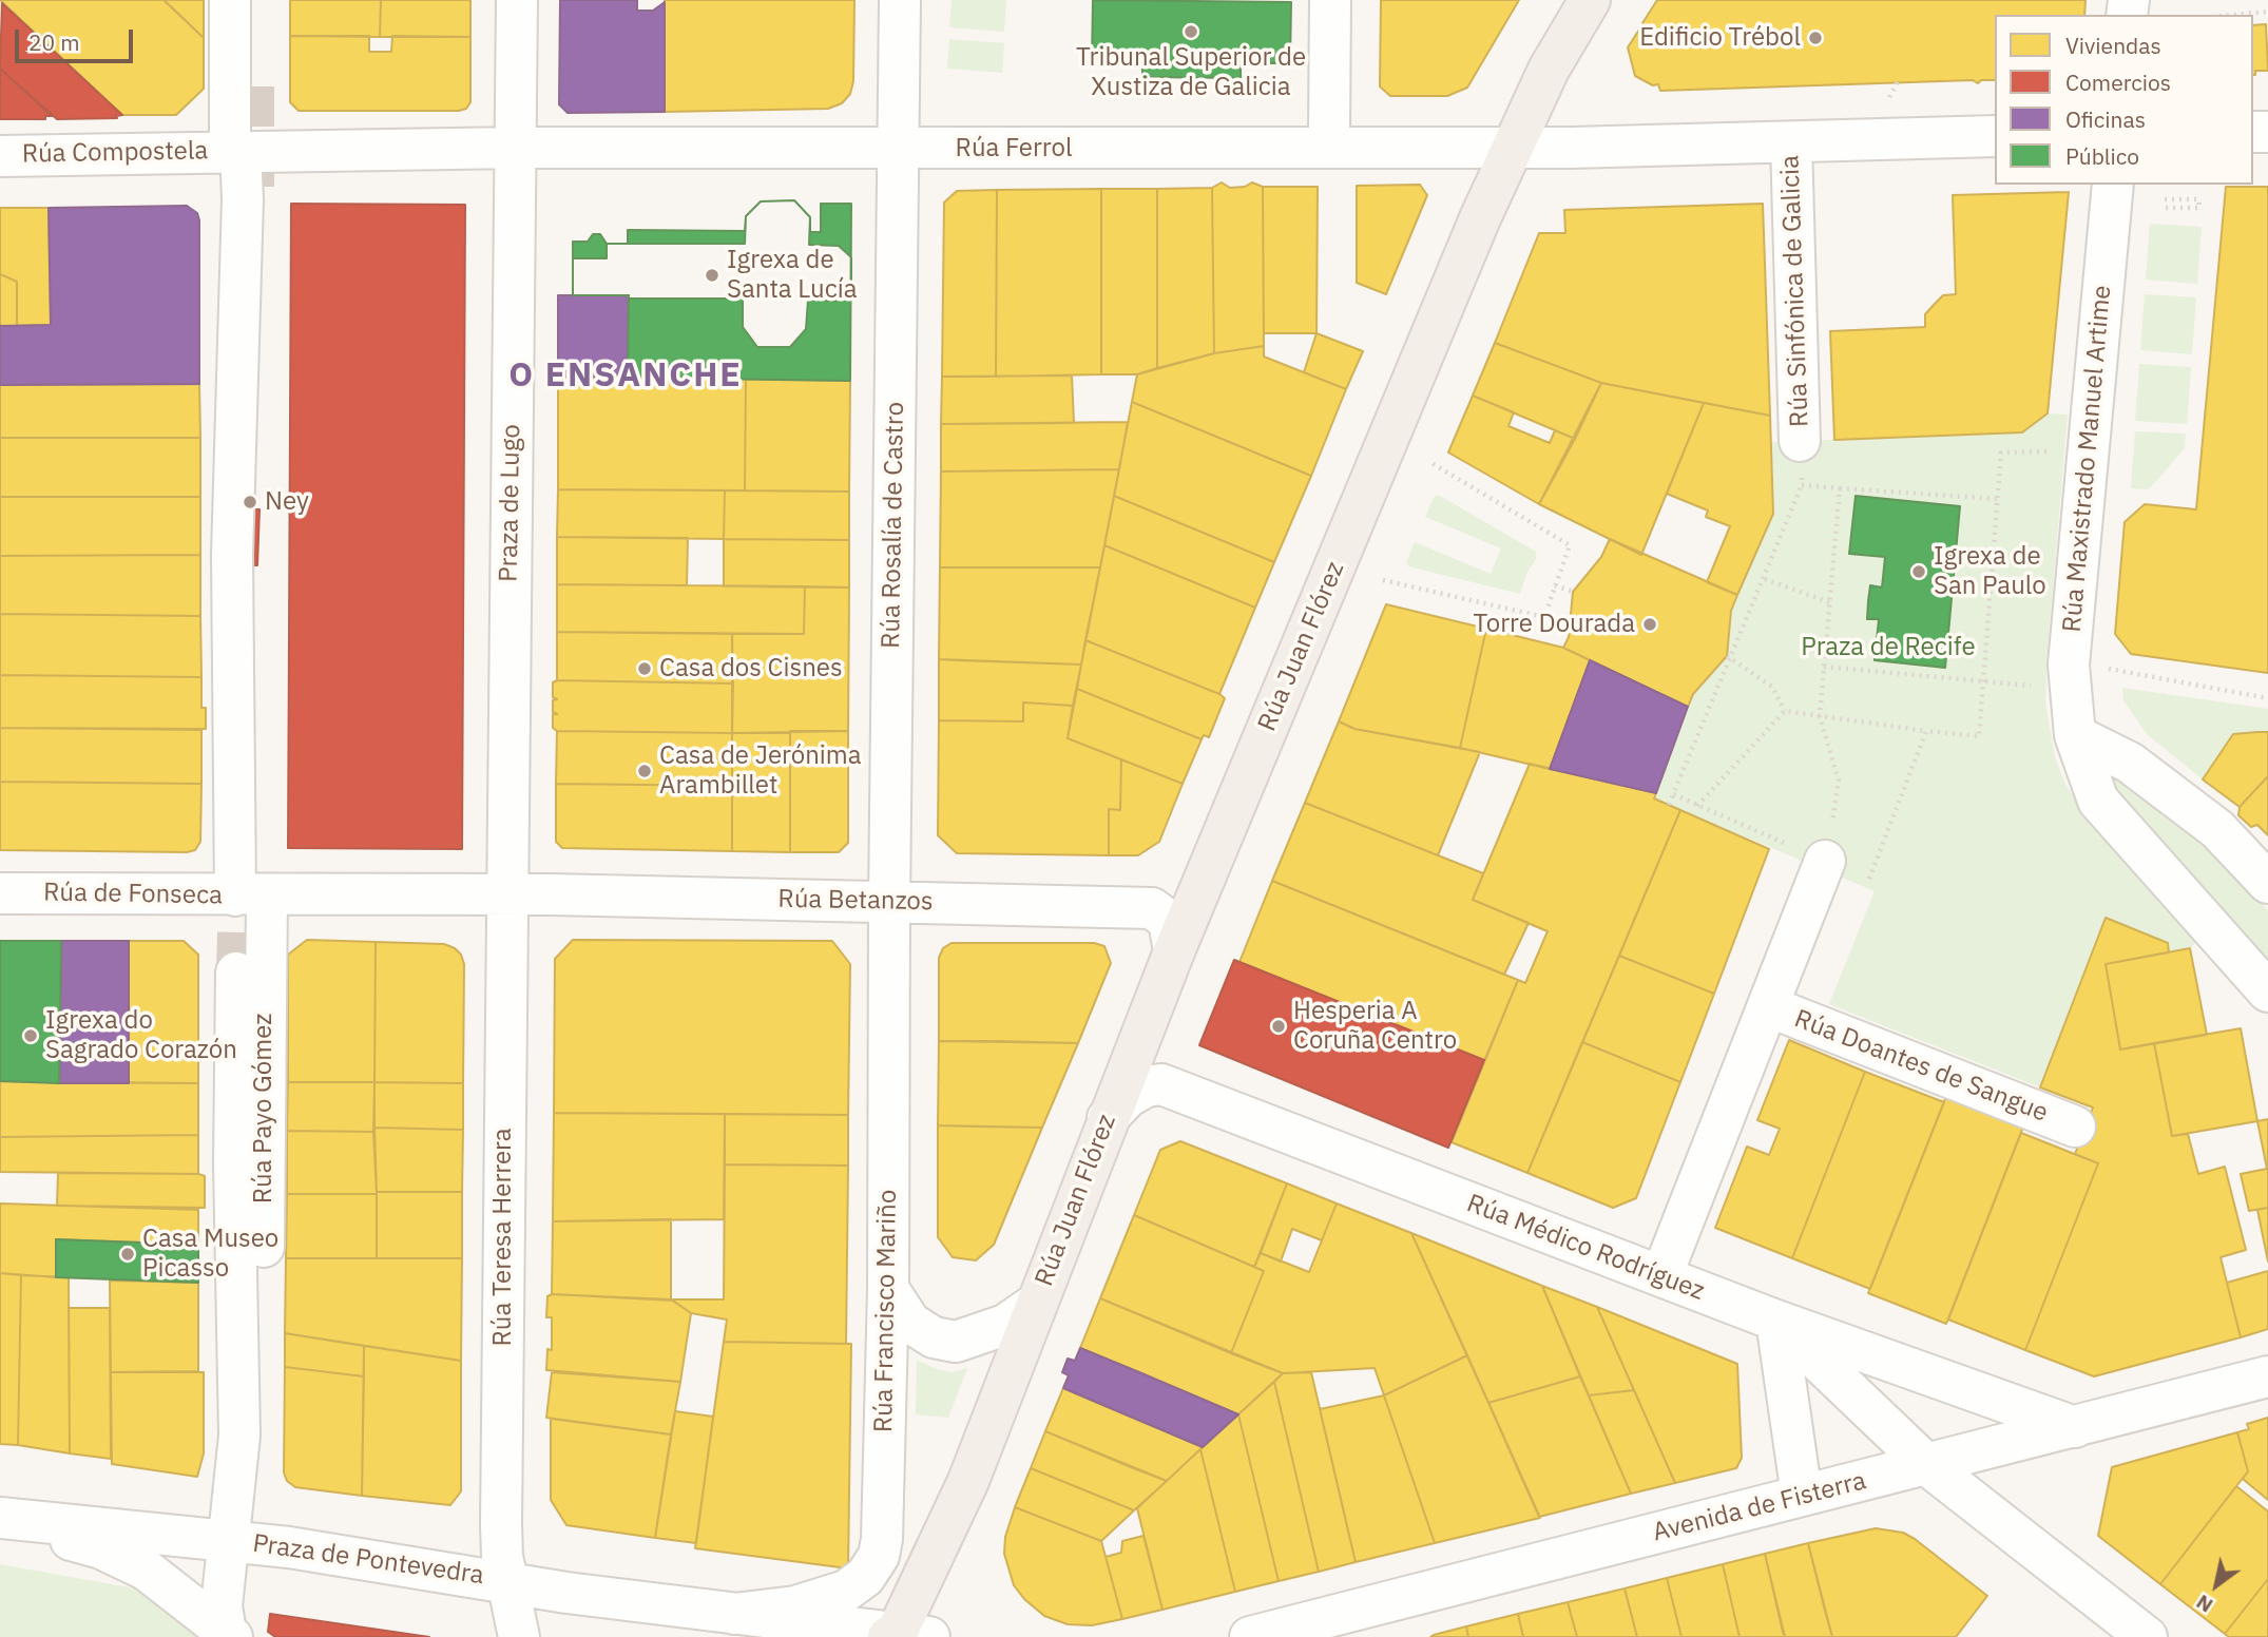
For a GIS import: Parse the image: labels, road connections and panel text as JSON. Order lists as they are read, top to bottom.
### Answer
{
  "streets": {
    "main road": ["Rúa Juan Flórez"],
    "street": [
      "Rúa Ferrol",
      "Rúa Compostela",
      "Rúa Sinfónica de Galicia",
      "Rúa Maxistrado Manuel Artime",
      "Praza de Lugo",
      "Rúa Rosalía de Castro",
      "Rúa de Fonseca",
      "Rúa Betanzos",
      "Rúa Doantes de Sangue",
      "Rúa Payo Gómez",
      "Rúa Teresa Herrera",
      "Rúa Médico Rodríguez",
      "Rúa Francisco Mariño",
      "Avenida de Fisterra",
      "Praza de Pontevedra"
    ]
  },
  "crossings": [
    ["Rúa Ferrol", "Rúa Sinfónica de Galicia"],
    ["Rúa Ferrol", "Praza de Lugo"],
    ["Rúa Ferrol", "Rúa Rosalía de Castro"],
    ["Rúa Ferrol", "Rúa Juan Flórez"],
    ["Rúa Sinfónica de Galicia", "Rúa Juan Flórez"],
    ["Praza de Lugo", "Rúa Betanzos"],
    ["Praza de Lugo", "Rúa Teresa Herrera"],
    ["Rúa Rosalía de Castro", "Rúa Betanzos"],
    ["Rúa Rosalía de Castro", "Rúa Francisco Mariño"],
    ["Rúa Juan Flórez", "Rúa Betanzos"],
    ["Rúa Juan Flórez", "Rúa Médico Rodríguez"],
    ["Rúa Juan Flórez", "Rúa Francisco Mariño"],
    ["Rúa Juan Flórez", "Praza de Pontevedra"],
    ["Rúa de Fonseca", "Rúa Payo Gómez"],
    ["Rúa Betanzos", "Rúa Teresa Herrera"],
    ["Rúa Betanzos", "Rúa Francisco Mariño"],
    ["Rúa Doantes de Sangue", "Rúa Médico Rodríguez"],
    ["Rúa Payo Gómez", "Praza de Pontevedra"],
    ["Rúa Teresa Herrera", "Praza de Pontevedra"],
    ["Rúa Médico Rodríguez", "Avenida de Fisterra"],
    ["Rúa Francisco Mariño", "Praza de Pontevedra"]
  ],
  "districts": ["O ENSANCHE"],
  "parks": ["Praza de Recife"],
  "places": [
    "Tribunal Superior de Xustiza de Galicia",
    "Edificio Trébol",
    "Igrexa de Santa Lucía",
    "Ney",
    "Igrexa de San Paulo",
    "Torre Dourada",
    "Casa dos Cisnes",
    "Casa de Jerónima Arambillet",
    "Hesperia A Coruña Centro",
    "Igrexa do Sagrado Corazón",
    "Casa Museo Picasso"
  ],
  "legend": [
    "Viviendas",
    "Comercios",
    "Oficinas",
    "Público"
  ],
  "scale_bar": "20 m",
  "north": "bottom left"
}
